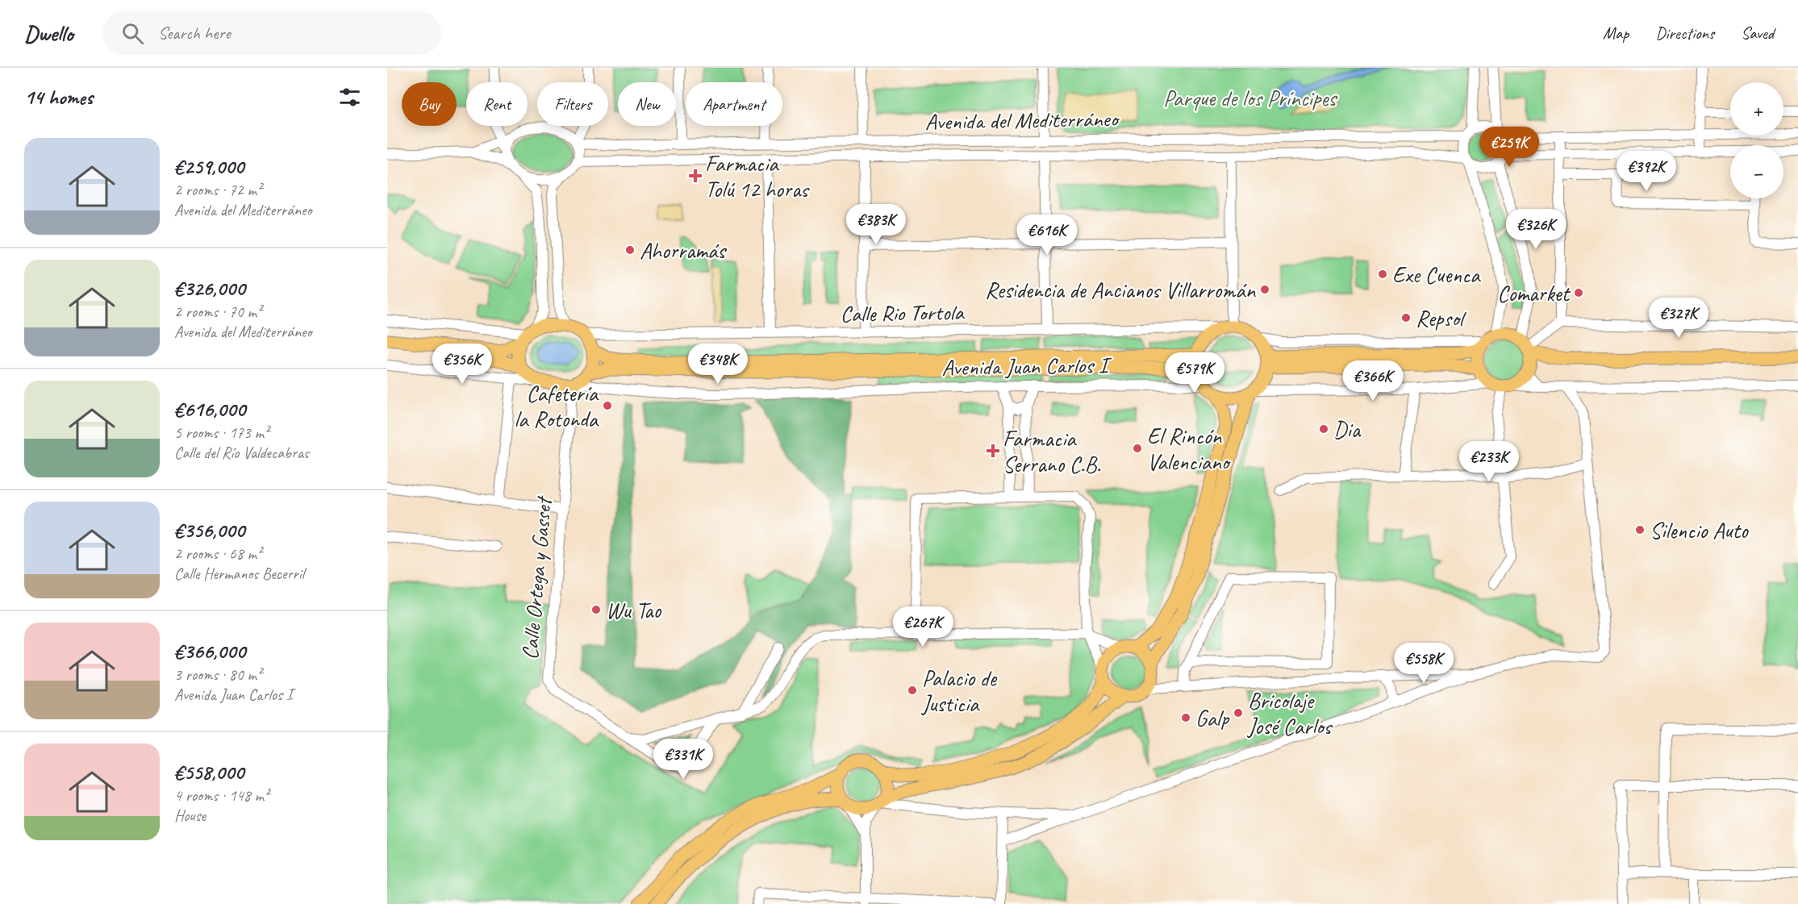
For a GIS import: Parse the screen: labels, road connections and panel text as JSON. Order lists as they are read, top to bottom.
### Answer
{
  "streets": {
    "main road": ["Avenida Juan Carlos I"],
    "street": ["Avenida del Mediterráneo", "Calle Rio Tortola", "Calle Ortega y Gasset"]
  },
  "crossings": [
    ["Calle Rio Tortola", "Avenida Juan Carlos I"],
    ["Calle Rio Tortola", "Calle Ortega y Gasset"],
    ["Avenida Juan Carlos I", "Calle Ortega y Gasset"]
  ],
  "parks": ["Parque de los Príncipes"],
  "places": {
    "health": ["Farmacia Tolú 12 horas", "Farmacia Serrano C.B."],
    "other": [
      "Ahorramás",
      "Exe Cuenca",
      "Residencia de Ancianos Villarromán",
      "Comarket",
      "Repsol",
      "Cafetería la Rotonda",
      "Dia",
      "El Rincón Valenciano",
      "Silencio Auto",
      "Wu Tao",
      "Palacio de Justicia",
      "Bricolaje José Carlos",
      "Galp"
    ]
  },
  "page": {
    "header": "Dwello",
    "search": "Search here",
    "nav": ["Map", "Directions", "Saved"],
    "heading": "14 homes",
    "map_buttons": ["+", "−"],
    "chip": [
      "Buy",
      "Rent",
      "Filters",
      "New",
      "Apartment"
    ],
    "list": [
      {
        "name": "€259,000",
        "note": "2 rooms · 72 m² · Avenida del Mediterráneo"
      },
      {
        "name": "€326,000",
        "note": "2 rooms · 70 m² · Avenida del Mediterráneo"
      },
      {
        "name": "€616,000",
        "note": "5 rooms · 173 m² · Calle del Río Valdecabras"
      },
      {
        "name": "€356,000",
        "note": "2 rooms · 68 m² · Calle Hermanos Becerril"
      },
      {
        "name": "€366,000",
        "note": "3 rooms · 80 m² · Avenida Juan Carlos I"
      },
      {
        "name": "€558,000",
        "note": "4 rooms · 148 m² · House"
      }
    ],
    "price": [
      "€259K",
      "€392K",
      "€383K",
      "€326K",
      "€616K",
      "€327K",
      "€356K",
      "€348K",
      "€579K",
      "€366K",
      "€233K",
      "€267K",
      "€558K",
      "€331K"
    ]
  }
}
